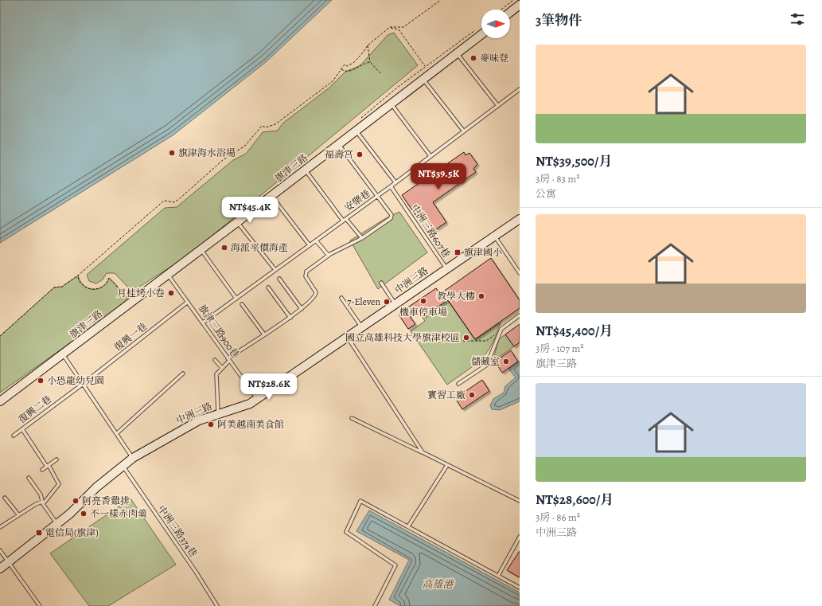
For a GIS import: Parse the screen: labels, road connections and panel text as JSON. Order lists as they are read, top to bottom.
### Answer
{
  "streets": {
    "street": ["旗津三路", "中洲三路"],
    "lane": [
      "安樂巷",
      "中洲三路607巷",
      "旗津三路900巷",
      "復興一巷",
      "復興二巷",
      "中洲三路374巷"
    ]
  },
  "crossings": [
    ["旗津三路", "旗津三路900巷"],
    ["安樂巷", "中洲三路607巷"],
    ["安樂巷", "旗津三路900巷"],
    ["中洲三路607巷", "中洲三路"],
    ["中洲三路", "旗津三路900巷"],
    ["中洲三路", "中洲三路374巷"],
    ["旗津三路900巷", "復興一巷"],
    ["復興一巷", "復興二巷"]
  ],
  "water": ["高雄港"],
  "places": {
    "other": [
      "麥味登",
      "旗津海水浴場",
      "福壽宮",
      "海派平價海產",
      "月桂烤小卷",
      "教學大樓",
      "機車停車場",
      "7-Eleven",
      "國立高雄科技大學旗津校區",
      "儲藏室",
      "小恐龍幼兒園",
      "實習工廠",
      "阿美越南美食館",
      "阿亮香雞排",
      "不一樣赤肉羹"
    ],
    "transit": ["旗津國小", "電信局(旗津)"]
  },
  "north": "right",
  "page": {
    "heading": "3筆物件",
    "list": [
      {
        "name": "NT$39,500/月",
        "note": "3房 · 83 m² · 公寓"
      },
      {
        "name": "NT$45,400/月",
        "note": "3房 · 107 m² · 旗津三路"
      },
      {
        "name": "NT$28,600/月",
        "note": "3房 · 86 m² · 中洲三路"
      }
    ],
    "price": ["NT$39.5K", "NT$45.4K", "NT$28.6K"]
  }
}
